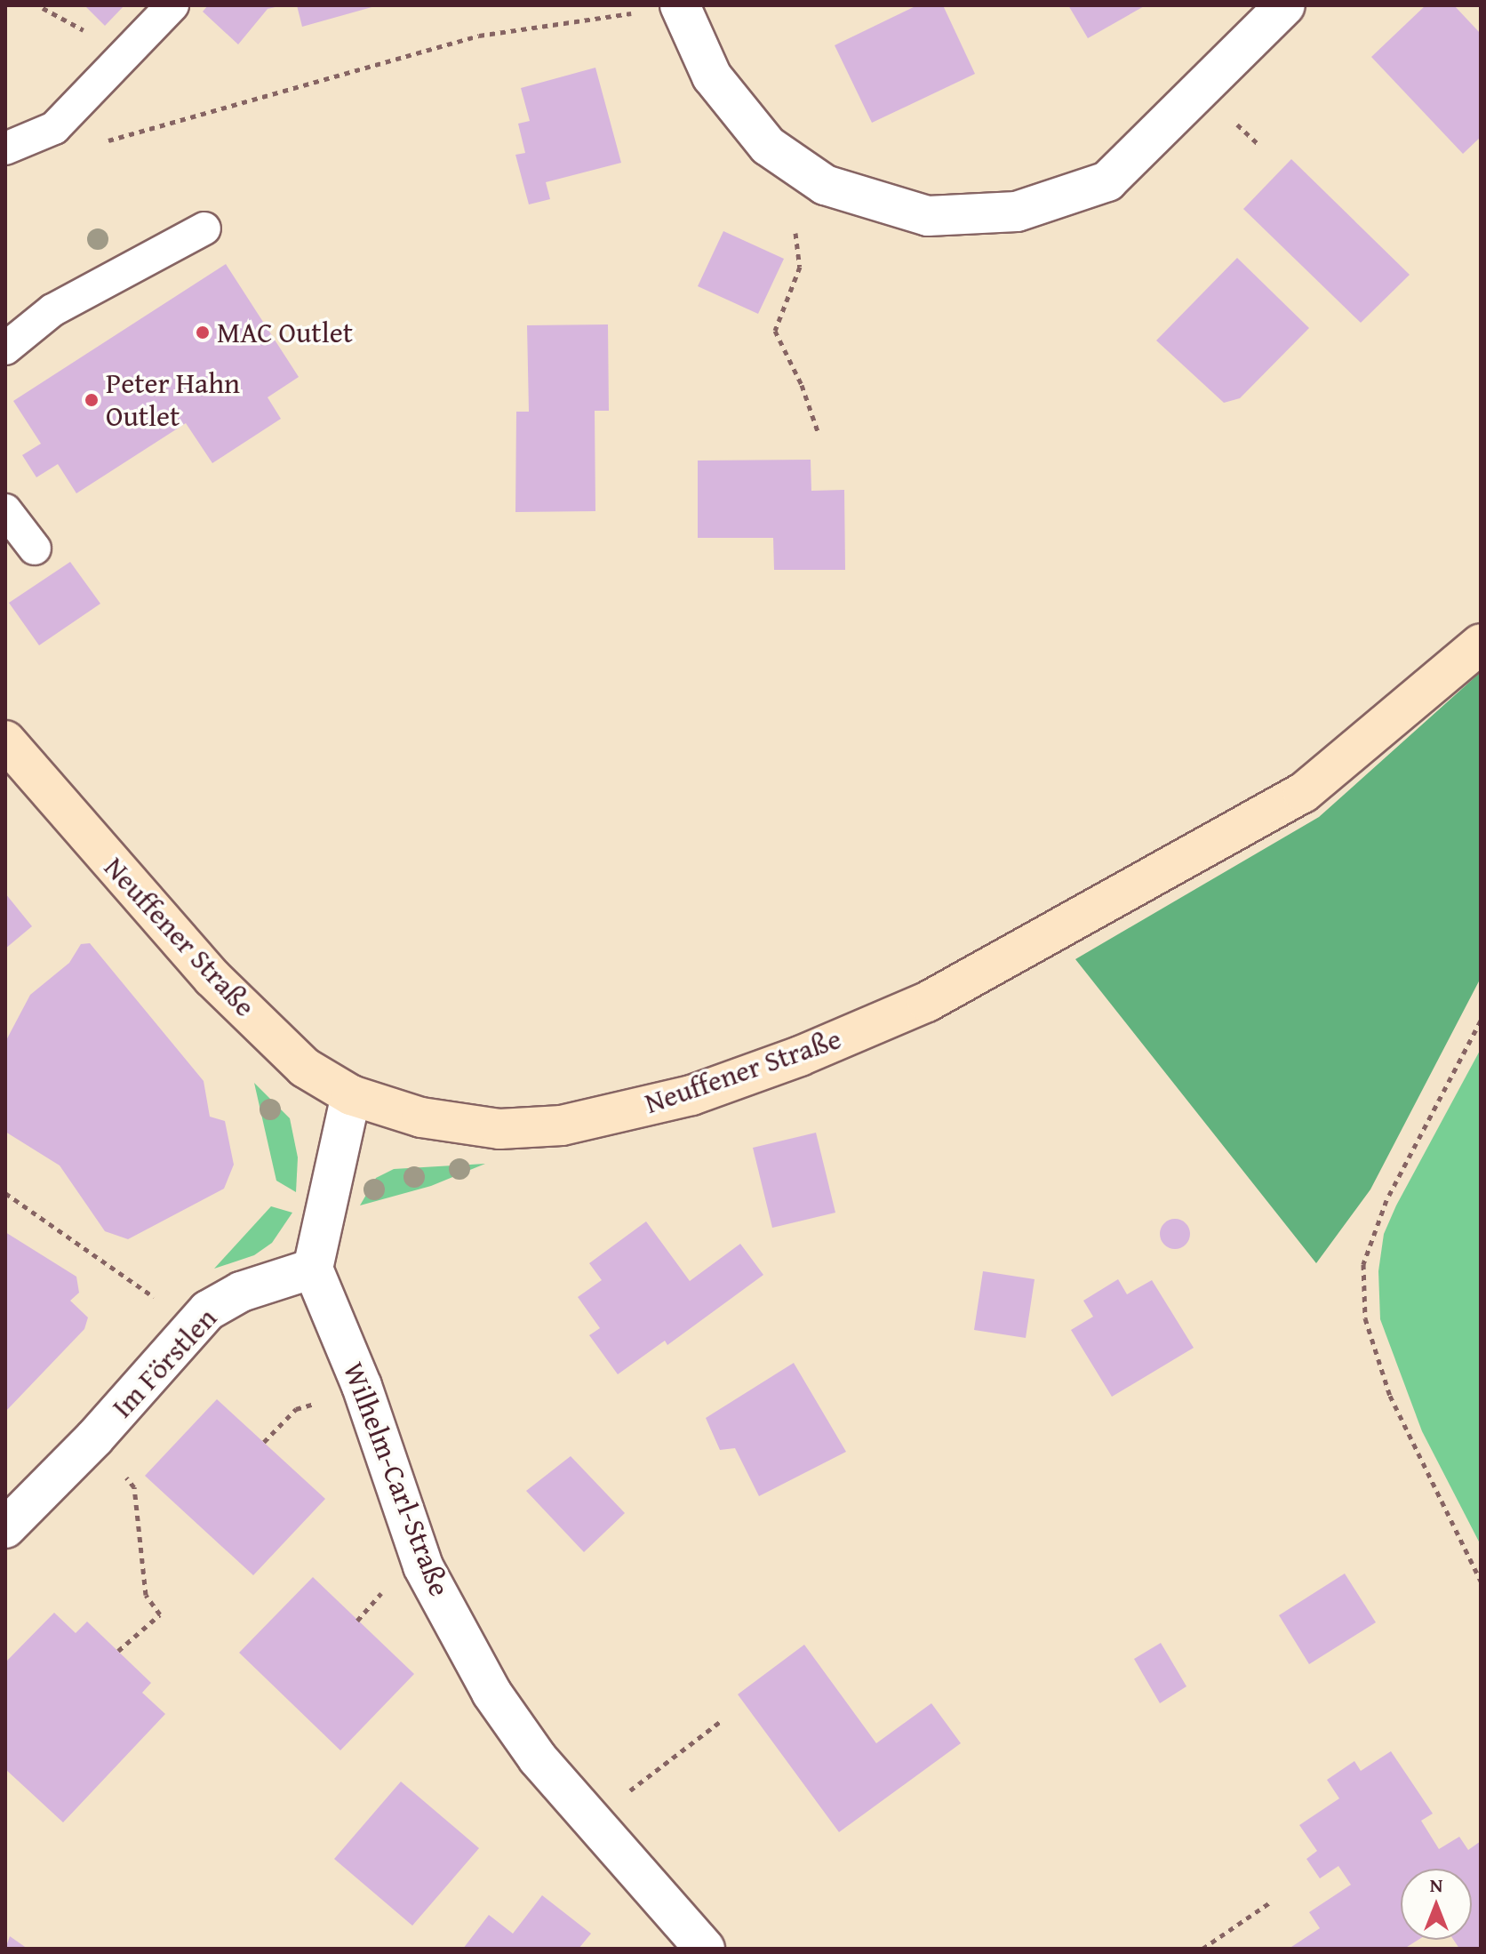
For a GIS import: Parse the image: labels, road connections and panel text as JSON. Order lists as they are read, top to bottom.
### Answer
{
  "streets": {
    "main road": ["Neuffener Straße"],
    "street": ["Im Förstlen", "Wilhelm-Carl-Straße"]
  },
  "crossings": [
    ["Im Förstlen", "Wilhelm-Carl-Straße"]
  ],
  "places": ["MAC Outlet", "Peter Hahn Outlet"],
  "north": "top"
}
